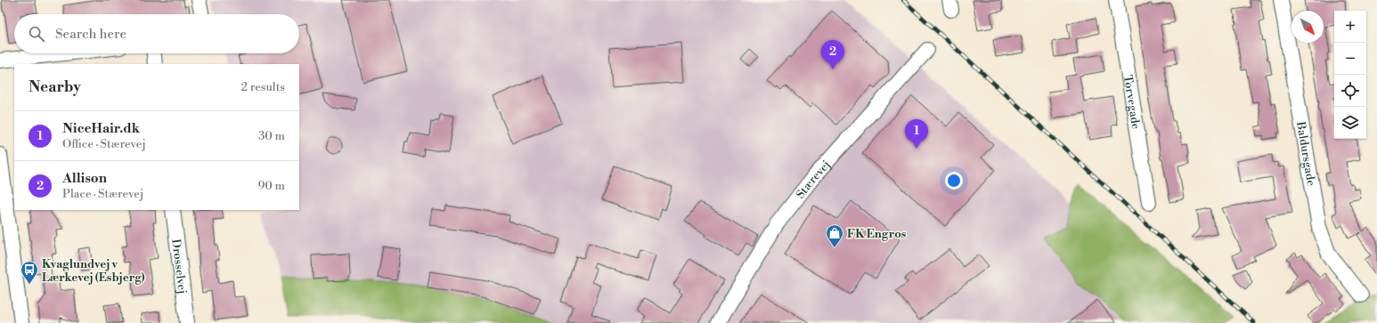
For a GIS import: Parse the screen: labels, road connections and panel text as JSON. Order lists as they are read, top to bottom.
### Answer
{
  "streets": {
    "street": [
      "Torvegade",
      "Baldursgade",
      "Stærevej",
      "Drosselvej"
    ]
  },
  "places": {
    "shop": ["FK Engros"],
    "bus stop": ["Kvaglundvej v Lærkevej (Esbjerg)"]
  },
  "north": "bottom right",
  "page": {
    "map_buttons": ["+", "−"],
    "search": "Search here",
    "pins": ["2", "1"],
    "heading": ["Nearby", "2 results"],
    "list": [
      {
        "mark": "1",
        "name": "NiceHair.dk",
        "note": "Office · Stærevej",
        "value": "30 m"
      },
      {
        "mark": "2",
        "name": "Allison",
        "note": "Place · Stærevej",
        "value": "90 m"
      }
    ]
  }
}
